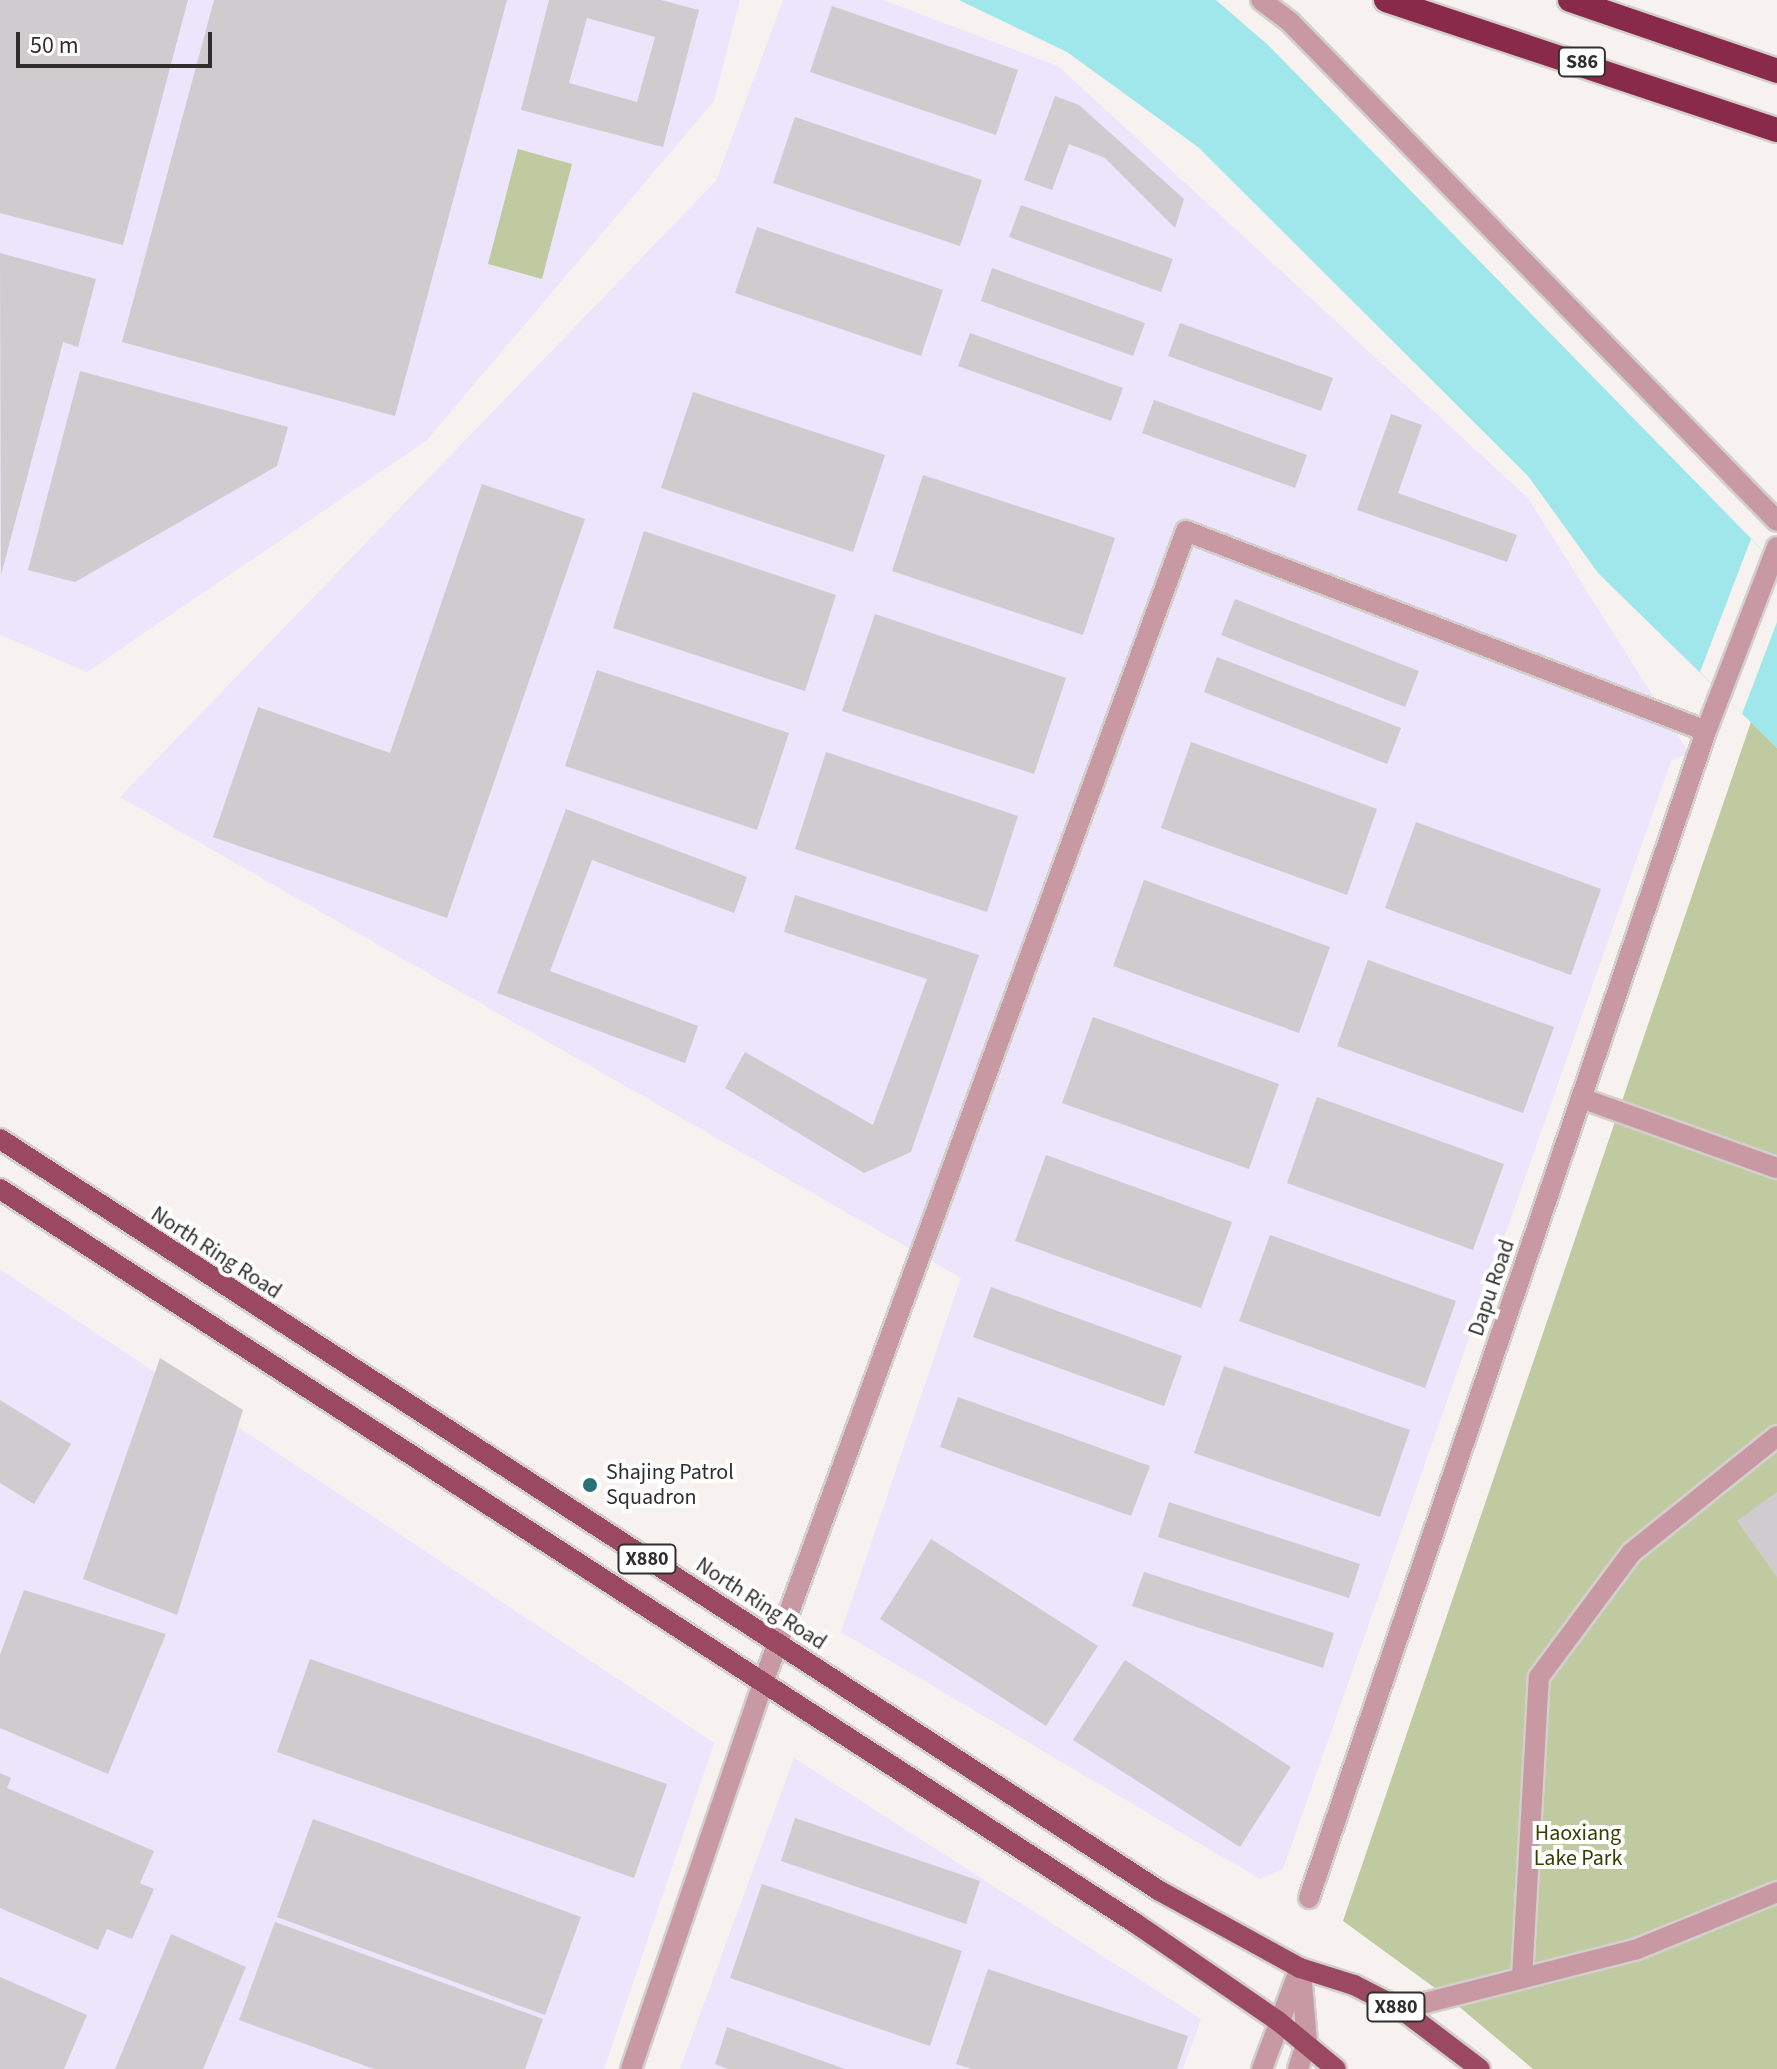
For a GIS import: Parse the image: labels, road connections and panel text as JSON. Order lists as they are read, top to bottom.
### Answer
{
  "streets": {
    "highway": ["S86"],
    "main road": ["North Ring Road", "X880"],
    "street": ["Dapu Road"]
  },
  "crossings": [
    ["North Ring Road", "X880"]
  ],
  "parks": ["Haoxiang Lake Park"],
  "places": ["Shajing Patrol Squadron"],
  "scale_bar": "50 m"
}
